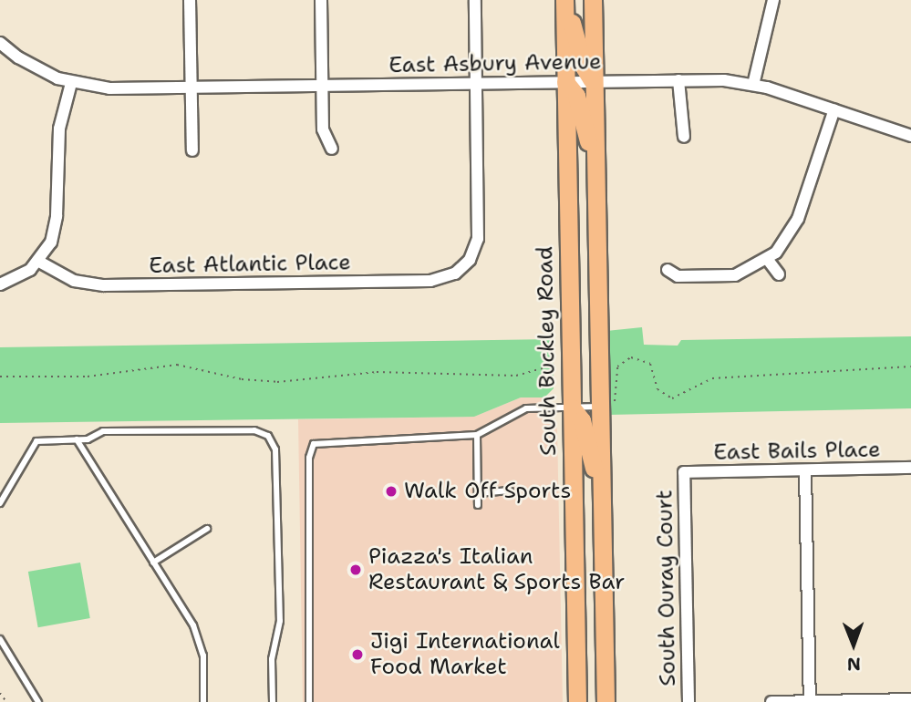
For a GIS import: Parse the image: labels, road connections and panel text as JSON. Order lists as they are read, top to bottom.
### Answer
{
  "streets": {
    "main road": ["South Buckley Road"],
    "street": [
      "East Asbury Avenue",
      "East Atlantic Place",
      "East Bails Place",
      "South Ouray Court"
    ]
  },
  "crossings": [
    ["East Asbury Avenue", "East Atlantic Place"],
    ["East Asbury Avenue", "South Buckley Road"],
    ["East Bails Place", "South Ouray Court"]
  ],
  "places": ["Walk Off Sports", "Piazza's Italian Restaurant & Sports Bar", "Jigi International Food Market"],
  "north": "bottom"
}
